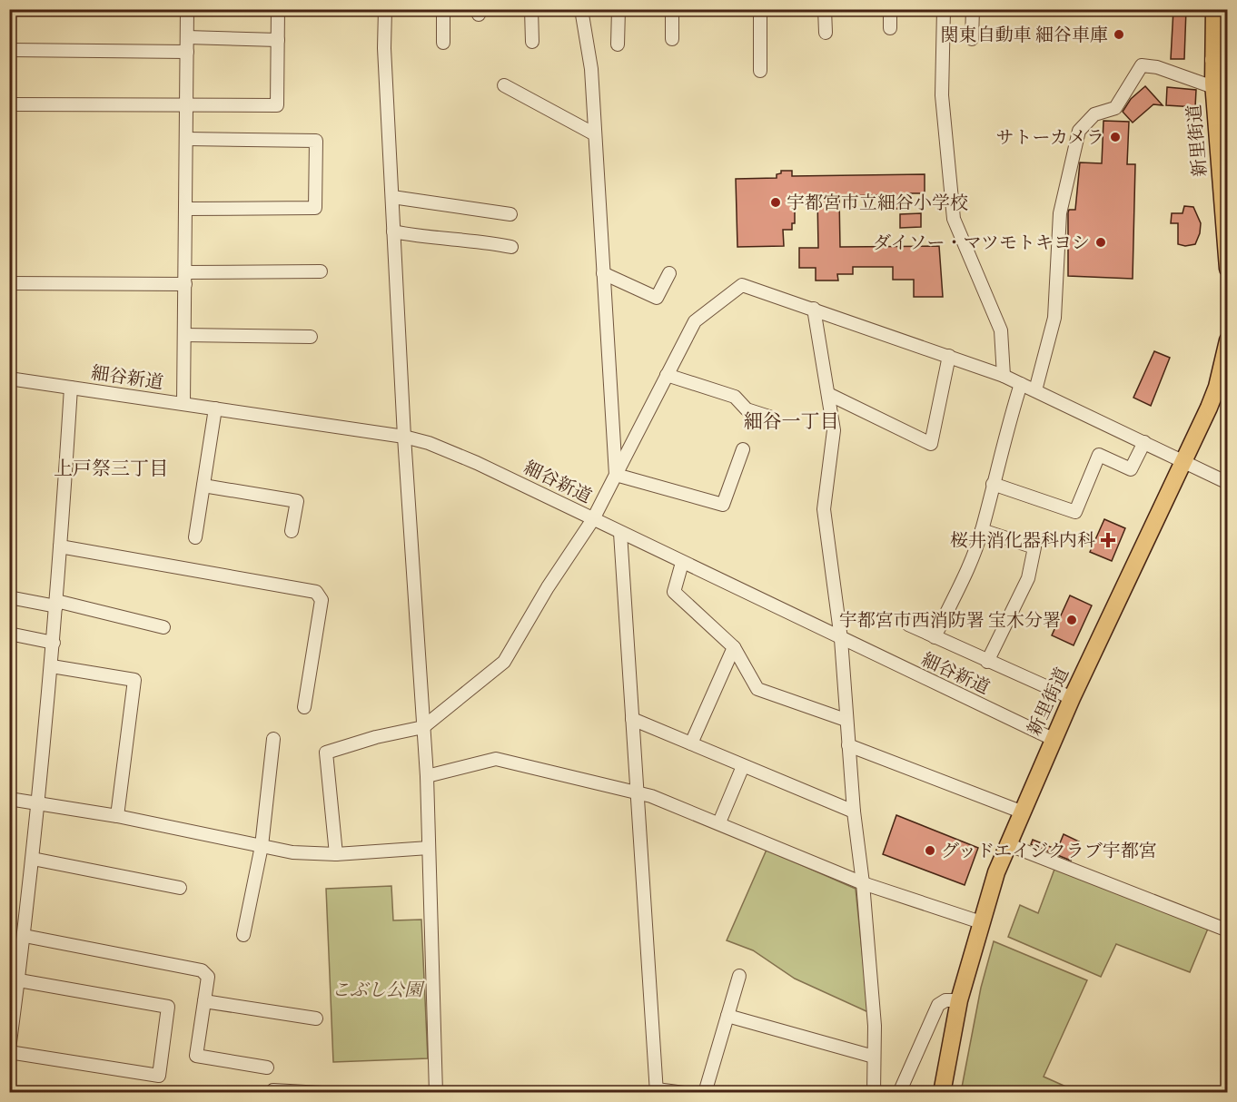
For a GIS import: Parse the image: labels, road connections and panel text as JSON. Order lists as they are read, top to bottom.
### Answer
{
  "streets": {
    "main road": ["新里街道"],
    "street": ["細谷新道"]
  },
  "crossings": [
    ["新里街道", "細谷新道"]
  ],
  "districts": ["細谷一丁目", "上戸祭三丁目"],
  "parks": ["こぶし公園"],
  "places": {
    "other": [
      "関東自動車 細谷車庫",
      "サトーカメラ",
      "宇都宮市立細谷小学校",
      "ダイソー・マツモトキヨシ",
      "宇都宮市西消防署 宝木分署",
      "グッドエイジクラブ宇都宮"
    ],
    "health": ["桜井消化器科内科"]
  }
}
